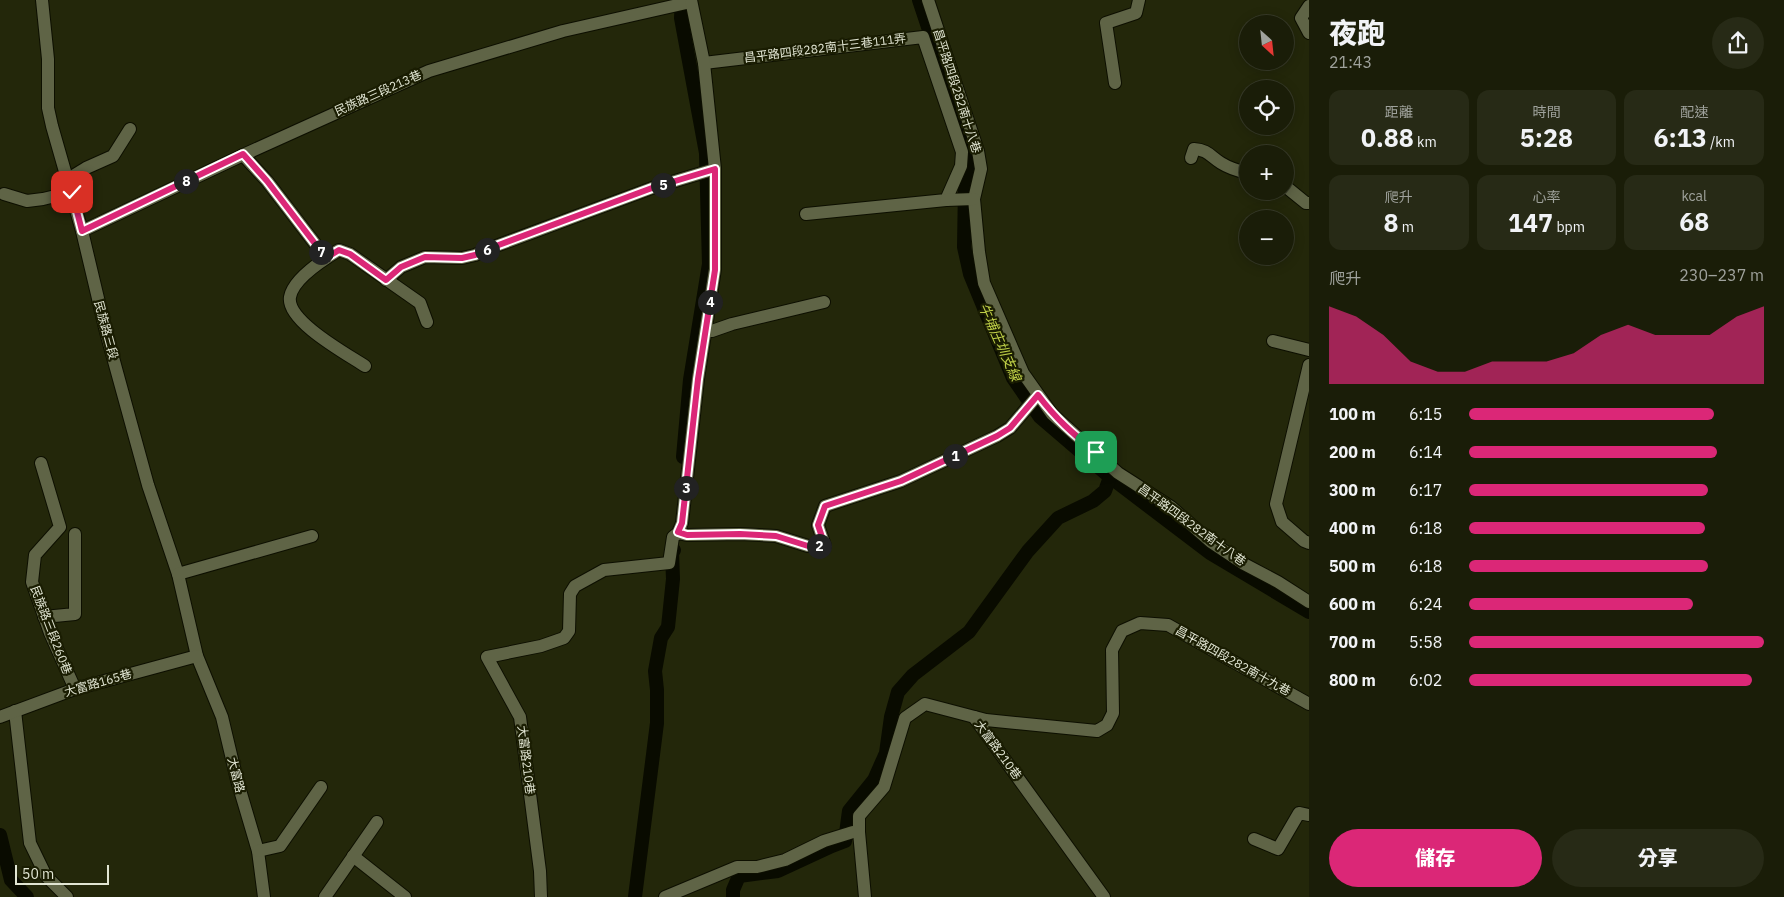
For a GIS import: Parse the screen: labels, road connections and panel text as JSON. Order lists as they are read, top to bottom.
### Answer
{
  "streets": {
    "street": [
      "昌平路四段282南十三巷111弄",
      "昌平路四段282南十八巷",
      "民族路三段213巷",
      "民族路三段",
      "民族路三段260巷",
      "昌平路四段282南十九巷",
      "大富路165巷",
      "大富路210巷",
      "大富路"
    ]
  },
  "crossings": [
    ["民族路三段213巷", "民族路三段"],
    ["民族路三段", "大富路165巷"],
    ["民族路三段", "大富路"],
    ["民族路三段260巷", "大富路165巷"],
    ["昌平路四段282南十九巷", "大富路210巷"],
    ["大富路165巷", "大富路"]
  ],
  "water": ["牛埔庄圳支線"],
  "scale_bar": "50 m",
  "north": "bottom right",
  "page": {
    "heading": ["夜跑", "21:43"],
    "map_buttons": ["+", "−"],
    "stats": [
      ["距離", "0.88 km"],
      ["時間", "5:28"],
      ["配速", "6:13 /km"],
      ["爬升", "8 m"],
      ["心率", "147 bpm"],
      ["kcal", "68"]
    ],
    "pins": [
      "8",
      "5",
      "6",
      "7",
      "4",
      "1",
      "3",
      "2"
    ],
    "chart": ["爬升", "230–237 m"],
    "list": [
      {
        "name": "100 m",
        "note": "6:15"
      },
      {
        "name": "200 m",
        "note": "6:14"
      },
      {
        "name": "300 m",
        "note": "6:17"
      },
      {
        "name": "400 m",
        "note": "6:18"
      },
      {
        "name": "500 m",
        "note": "6:18"
      },
      {
        "name": "600 m",
        "note": "6:24"
      },
      {
        "name": "700 m",
        "note": "5:58"
      },
      {
        "name": "800 m",
        "note": "6:02"
      }
    ],
    "buttons": ["儲存", "分享"],
    "scale": "50 m"
  }
}
